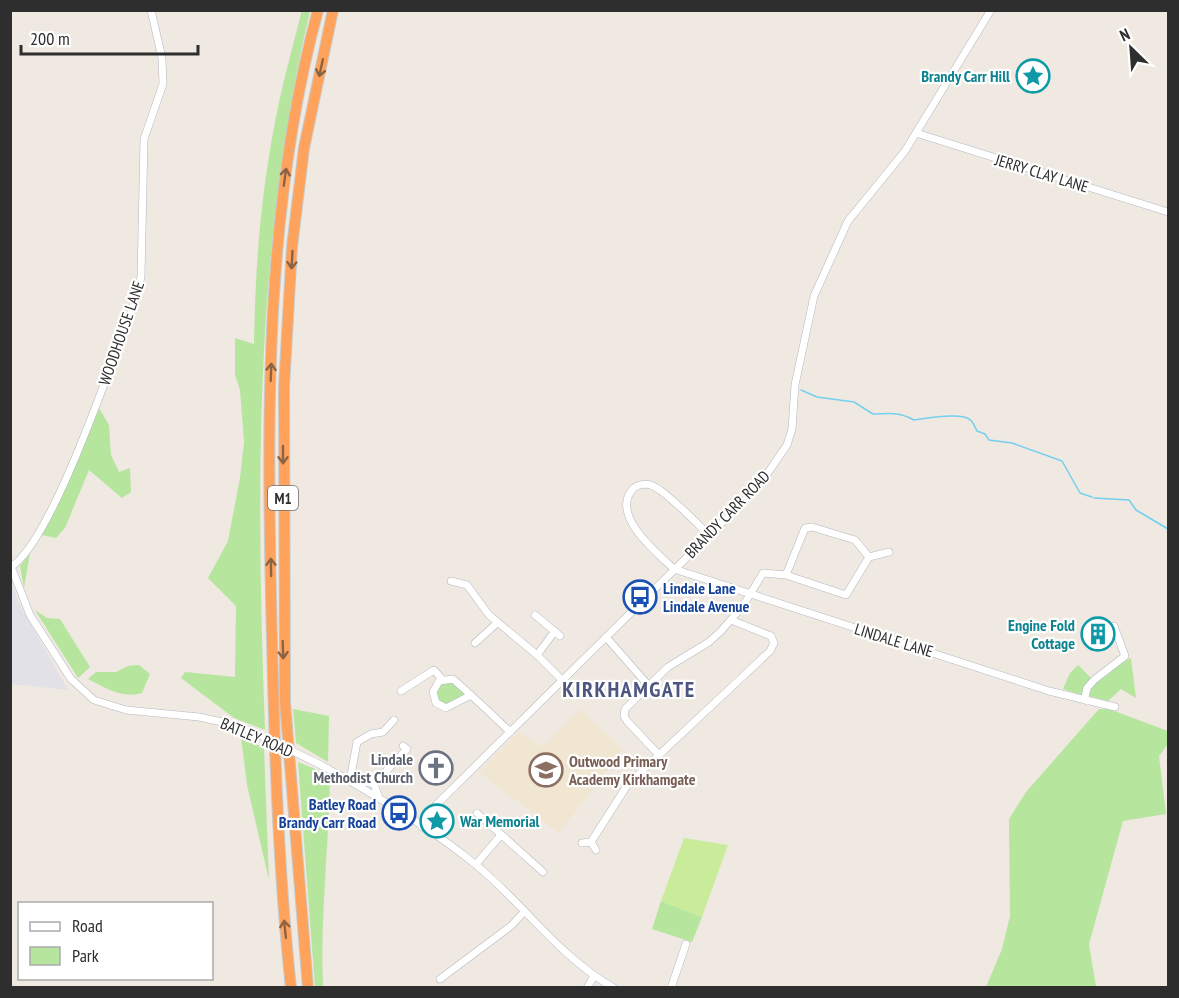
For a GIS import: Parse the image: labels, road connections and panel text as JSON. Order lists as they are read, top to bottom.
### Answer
{
  "streets": {
    "highway": ["M1"],
    "street": [
      "JERRY CLAY LANE",
      "WOODHOUSE LANE",
      "BRANDY CARR ROAD",
      "LINDALE LANE",
      "BATLEY ROAD"
    ]
  },
  "crossings": [
    ["JERRY CLAY LANE", "BRANDY CARR ROAD"],
    ["WOODHOUSE LANE", "BATLEY ROAD"],
    ["BRANDY CARR ROAD", "LINDALE LANE"],
    ["BRANDY CARR ROAD", "BATLEY ROAD"]
  ],
  "districts": ["KIRKHAMGATE"],
  "places": {
    "place": ["Brandy Carr Hill", "War Memorial"],
    "bus stop": ["Lindale Lane Lindale Avenue", "Batley Road Brandy Carr Road"],
    "building": ["Engine Fold Cottage"],
    "church": ["Lindale Methodist Church"],
    "school or university": ["Outwood Primary Academy Kirkhamgate"]
  },
  "legend": ["Road", "Park"],
  "scale_bar": "200 m",
  "north": "top left"
}
